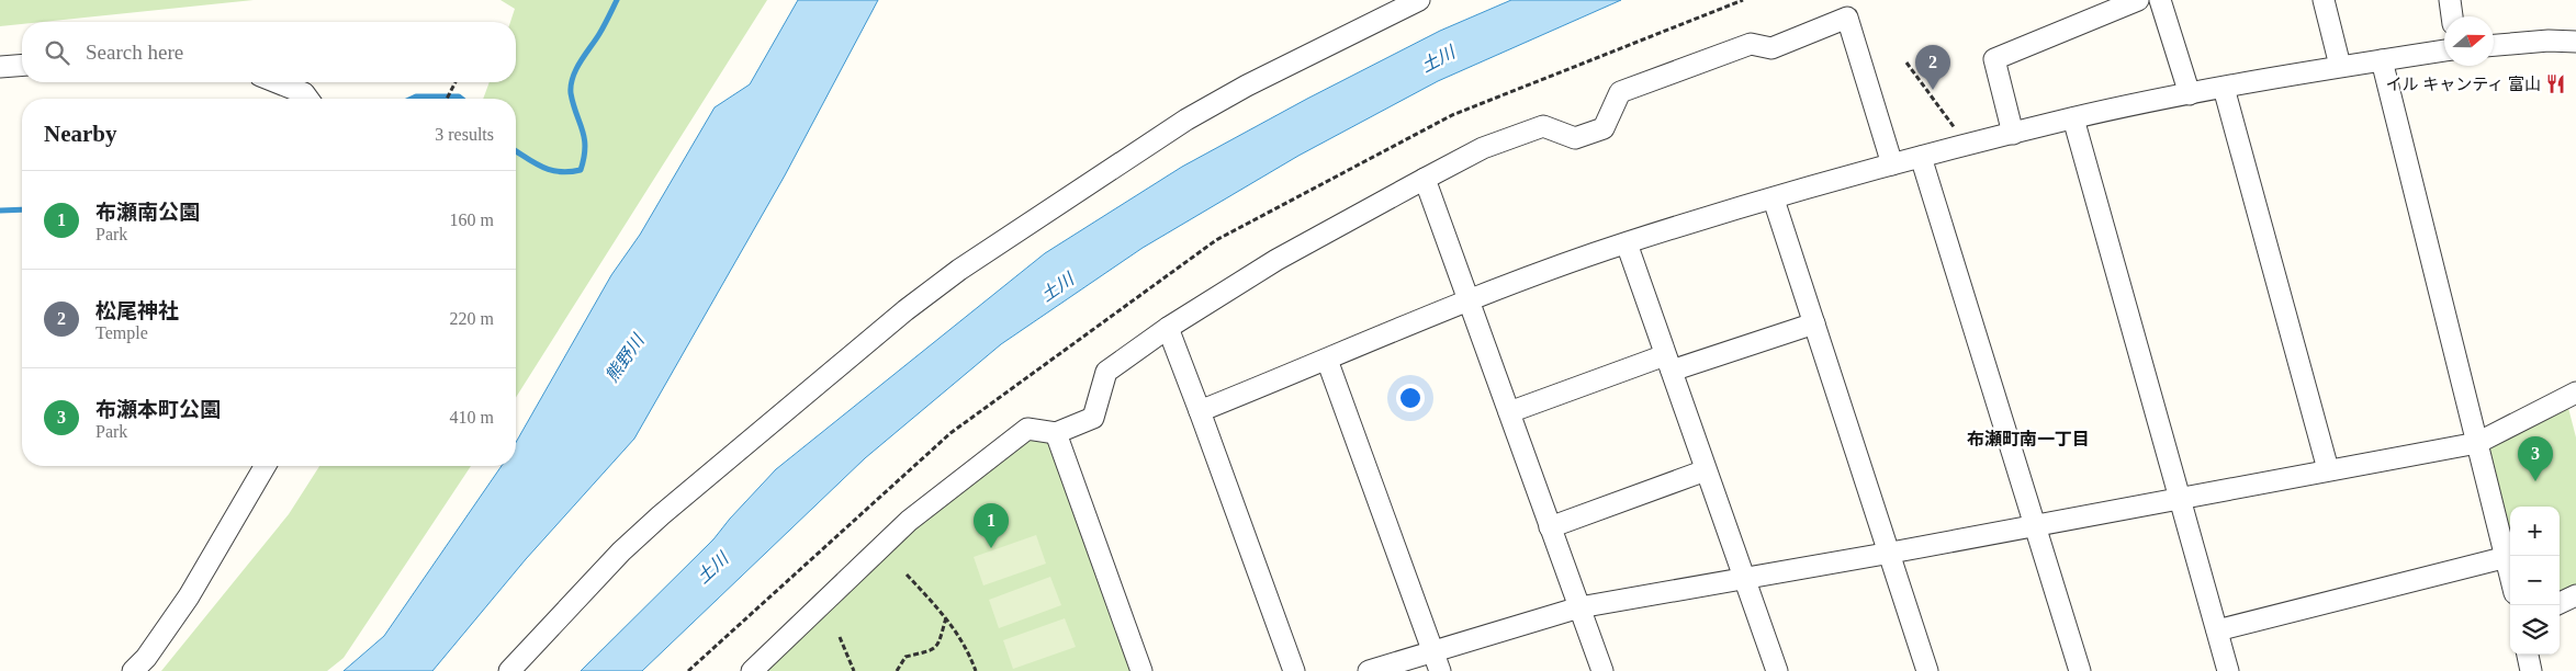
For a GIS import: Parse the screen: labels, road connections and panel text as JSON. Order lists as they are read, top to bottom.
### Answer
{
  "districts": ["布瀬町南一丁目"],
  "water": ["土川", "熊野川"],
  "places": {
    "restaurant": ["イル キャンティ 富山"]
  },
  "north": "right",
  "page": {
    "search": "Search here",
    "pins": ["2", "3", "1"],
    "heading": ["Nearby", "3 results"],
    "list": [
      {
        "mark": "1",
        "name": "布瀬南公園",
        "note": "Park",
        "value": "160 m"
      },
      {
        "mark": "2",
        "name": "松尾神社",
        "note": "Temple",
        "value": "220 m"
      },
      {
        "mark": "3",
        "name": "布瀬本町公園",
        "note": "Park",
        "value": "410 m"
      }
    ],
    "map_buttons": ["+", "−"]
  }
}
